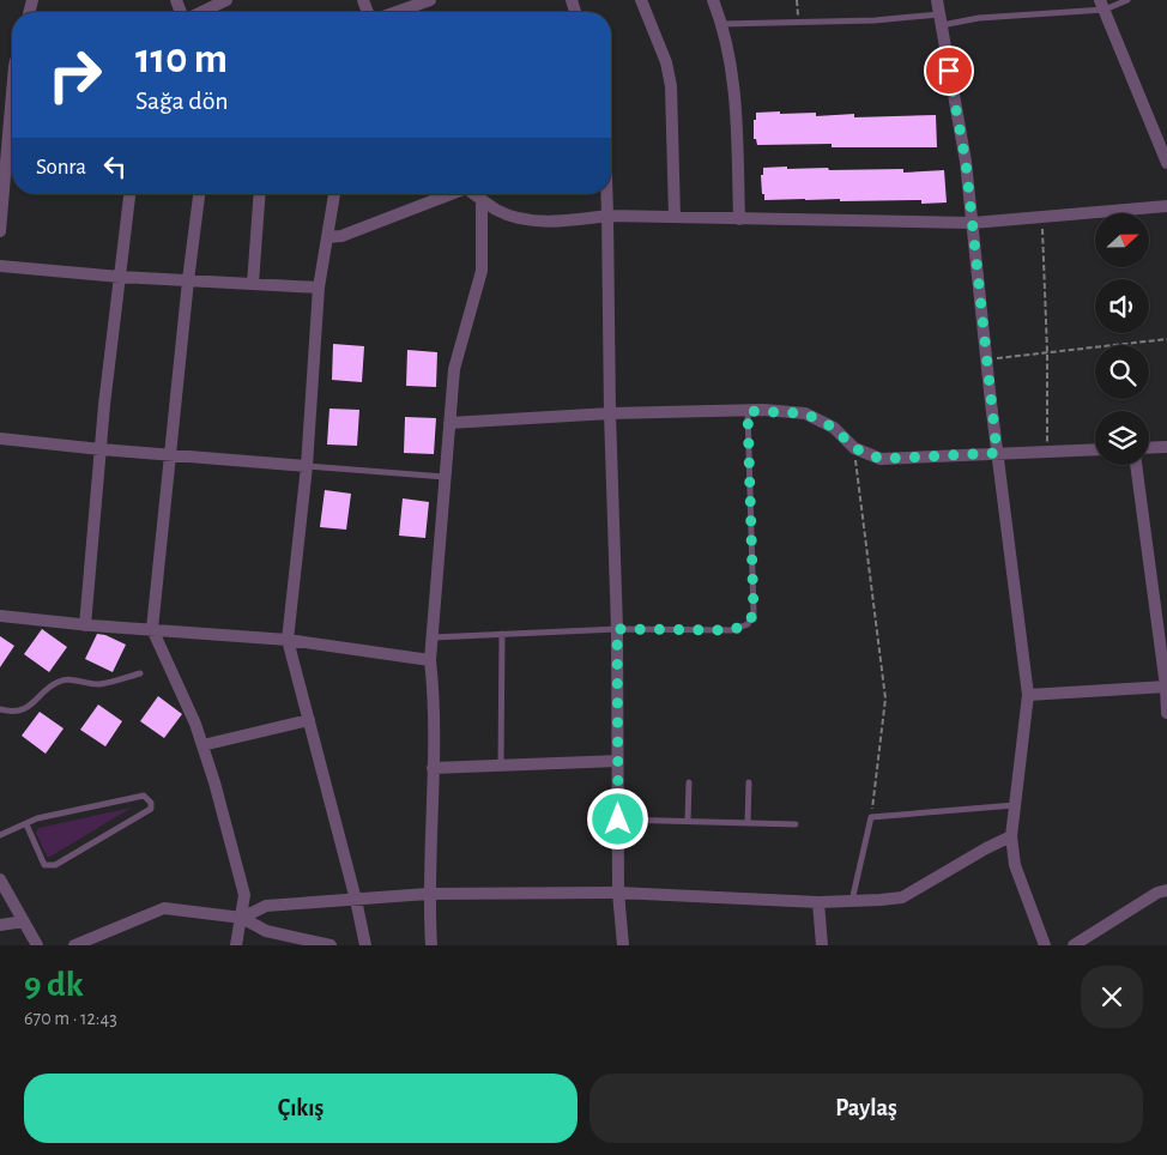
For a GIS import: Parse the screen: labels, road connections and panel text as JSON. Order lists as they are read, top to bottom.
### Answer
{
  "north": "right",
  "page": {
    "turn": ["110 m", "Sağa dön"],
    "then": "Sonra",
    "heading": ["9 dk", "670 m · 12:43"],
    "buttons": ["Çıkış", "Paylaş"]
  }
}
